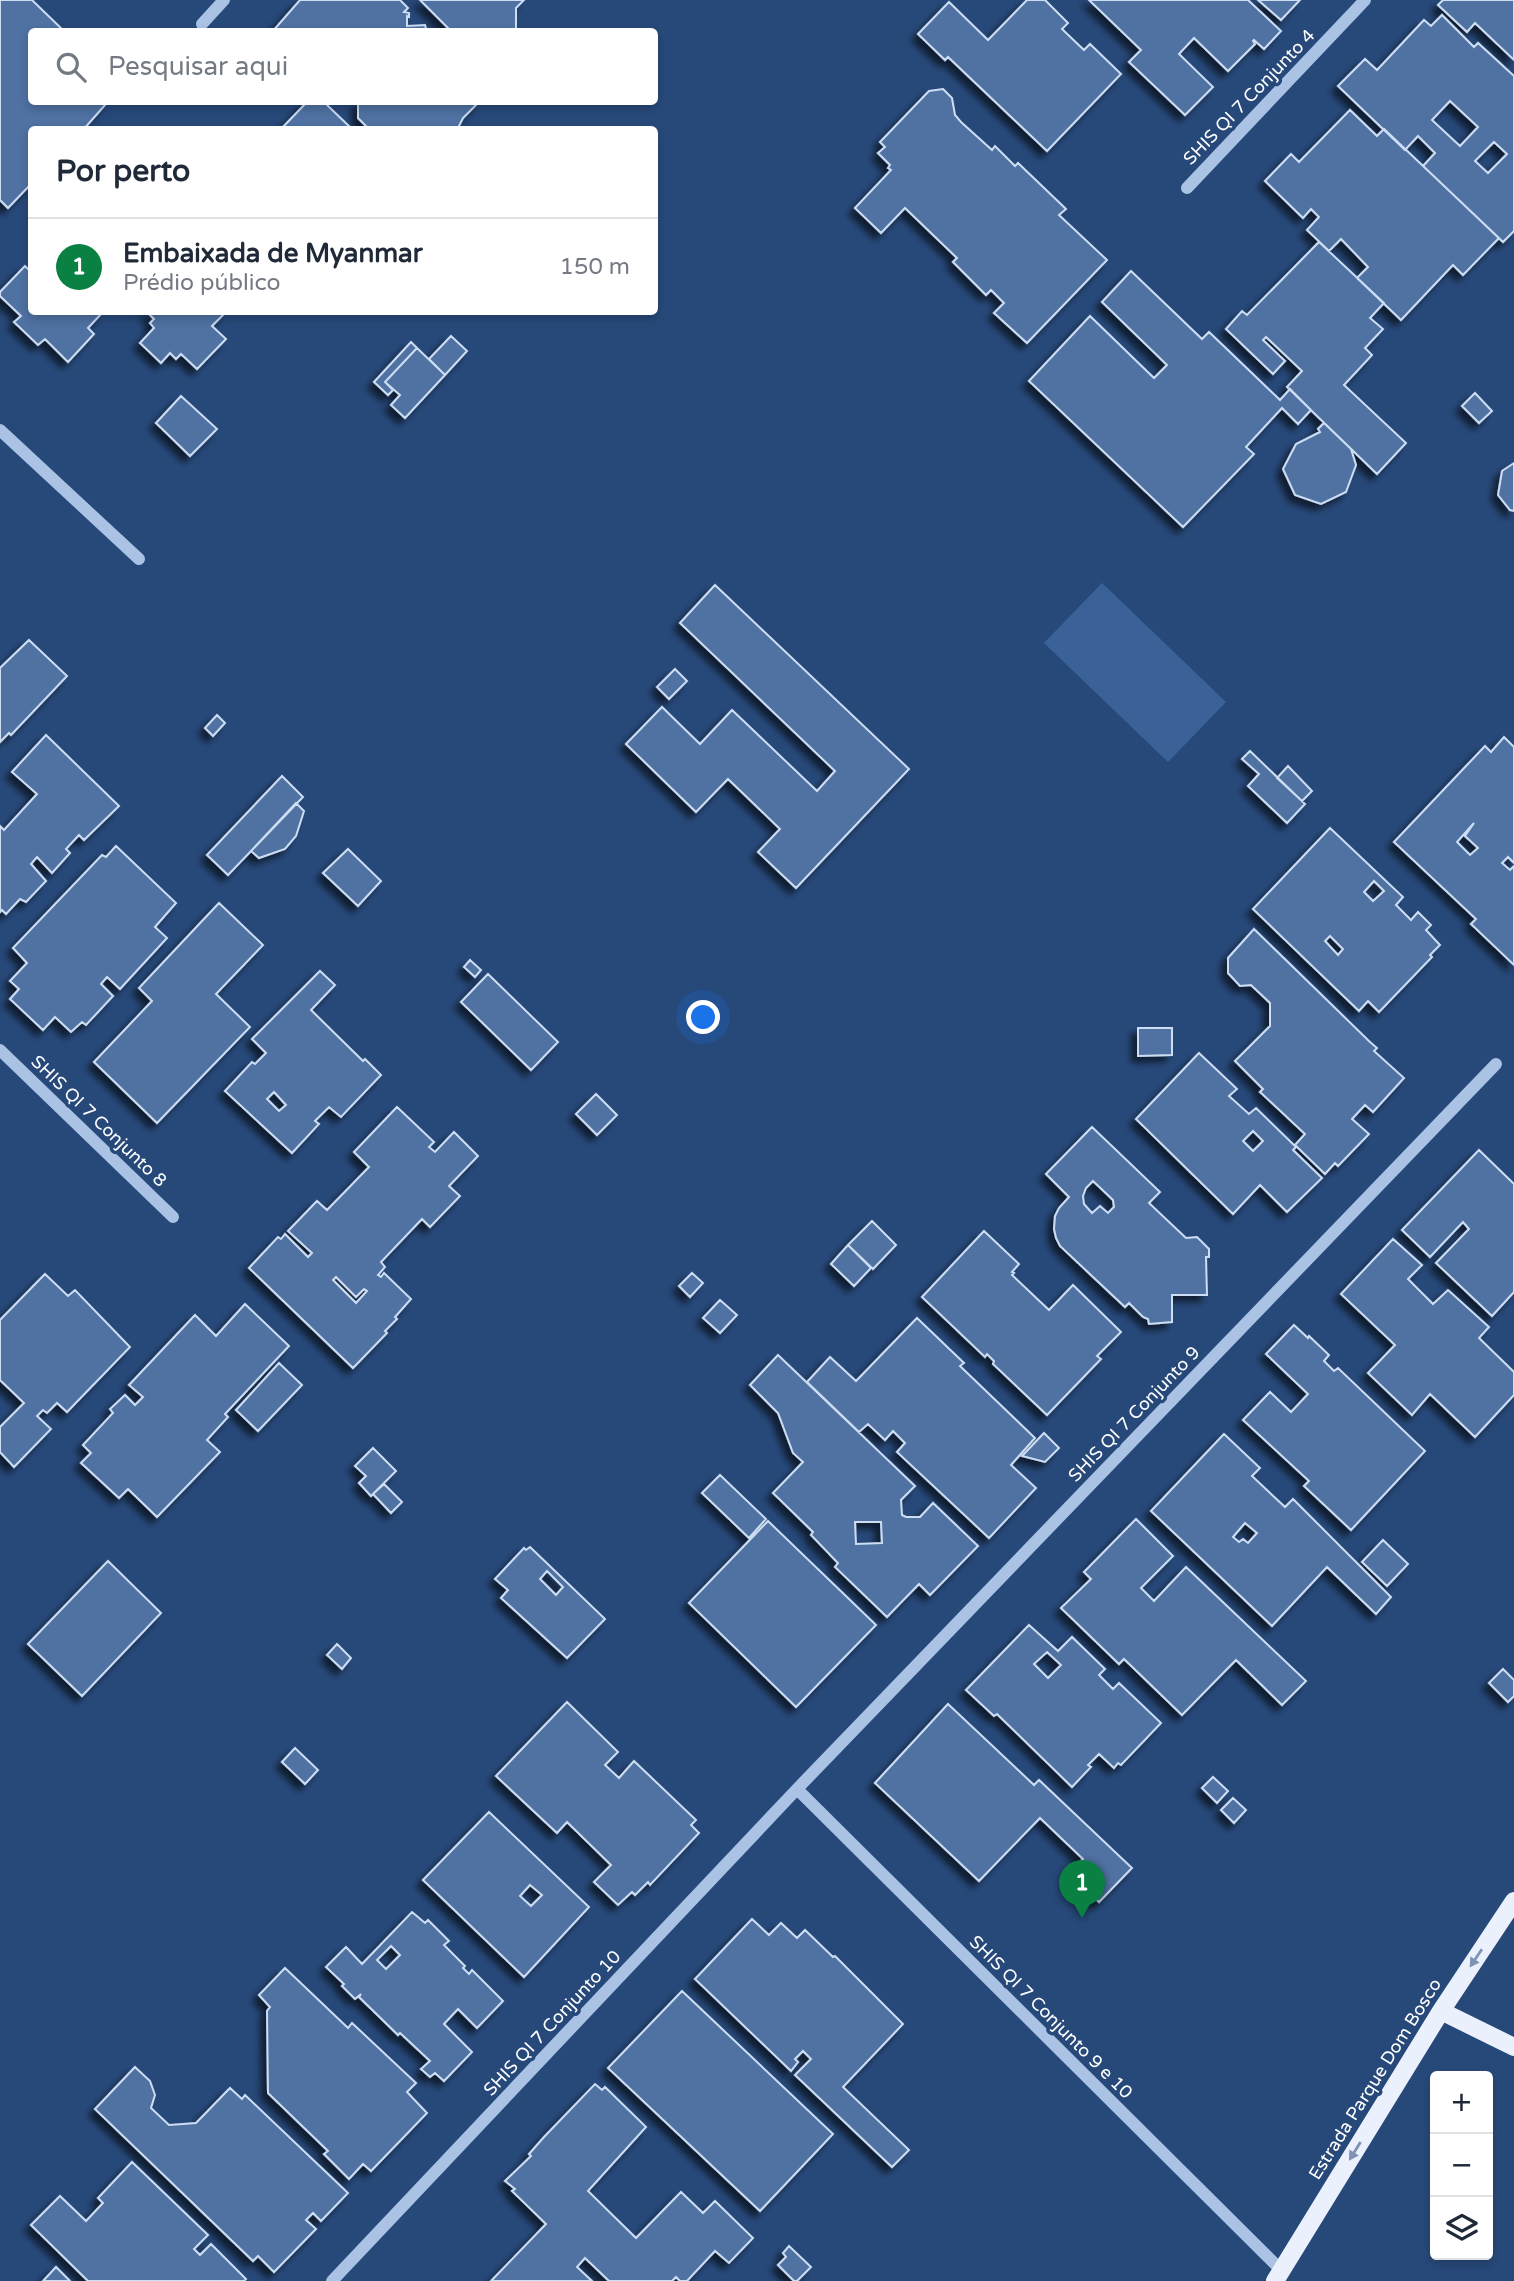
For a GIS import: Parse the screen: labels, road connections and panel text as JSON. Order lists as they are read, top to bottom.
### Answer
{
  "streets": {
    "main road": ["Estrada Parque Dom Bosco"],
    "street": [
      "SHIS QI 7 Conjunto 4",
      "SHIS QI 7 Conjunto 8",
      "SHIS QI 7 Conjunto 9",
      "SHIS QI 7 Conjunto 9 e 10",
      "SHIS QI 7 Conjunto 10"
    ]
  },
  "crossings": [
    ["SHIS QI 7 Conjunto 9", "SHIS QI 7 Conjunto 9 e 10"],
    ["SHIS QI 7 Conjunto 9", "SHIS QI 7 Conjunto 10"],
    ["SHIS QI 7 Conjunto 9 e 10", "SHIS QI 7 Conjunto 10"],
    ["SHIS QI 7 Conjunto 9 e 10", "Estrada Parque Dom Bosco"]
  ],
  "one_way": ["Estrada Parque Dom Bosco"],
  "page": {
    "search": "Pesquisar aqui",
    "heading": "Por perto",
    "list": [
      {
        "mark": "1",
        "name": "Embaixada de Myanmar",
        "note": "Prédio público",
        "value": "150 m"
      }
    ],
    "pins": "1",
    "map_buttons": ["+", "−"]
  }
}
